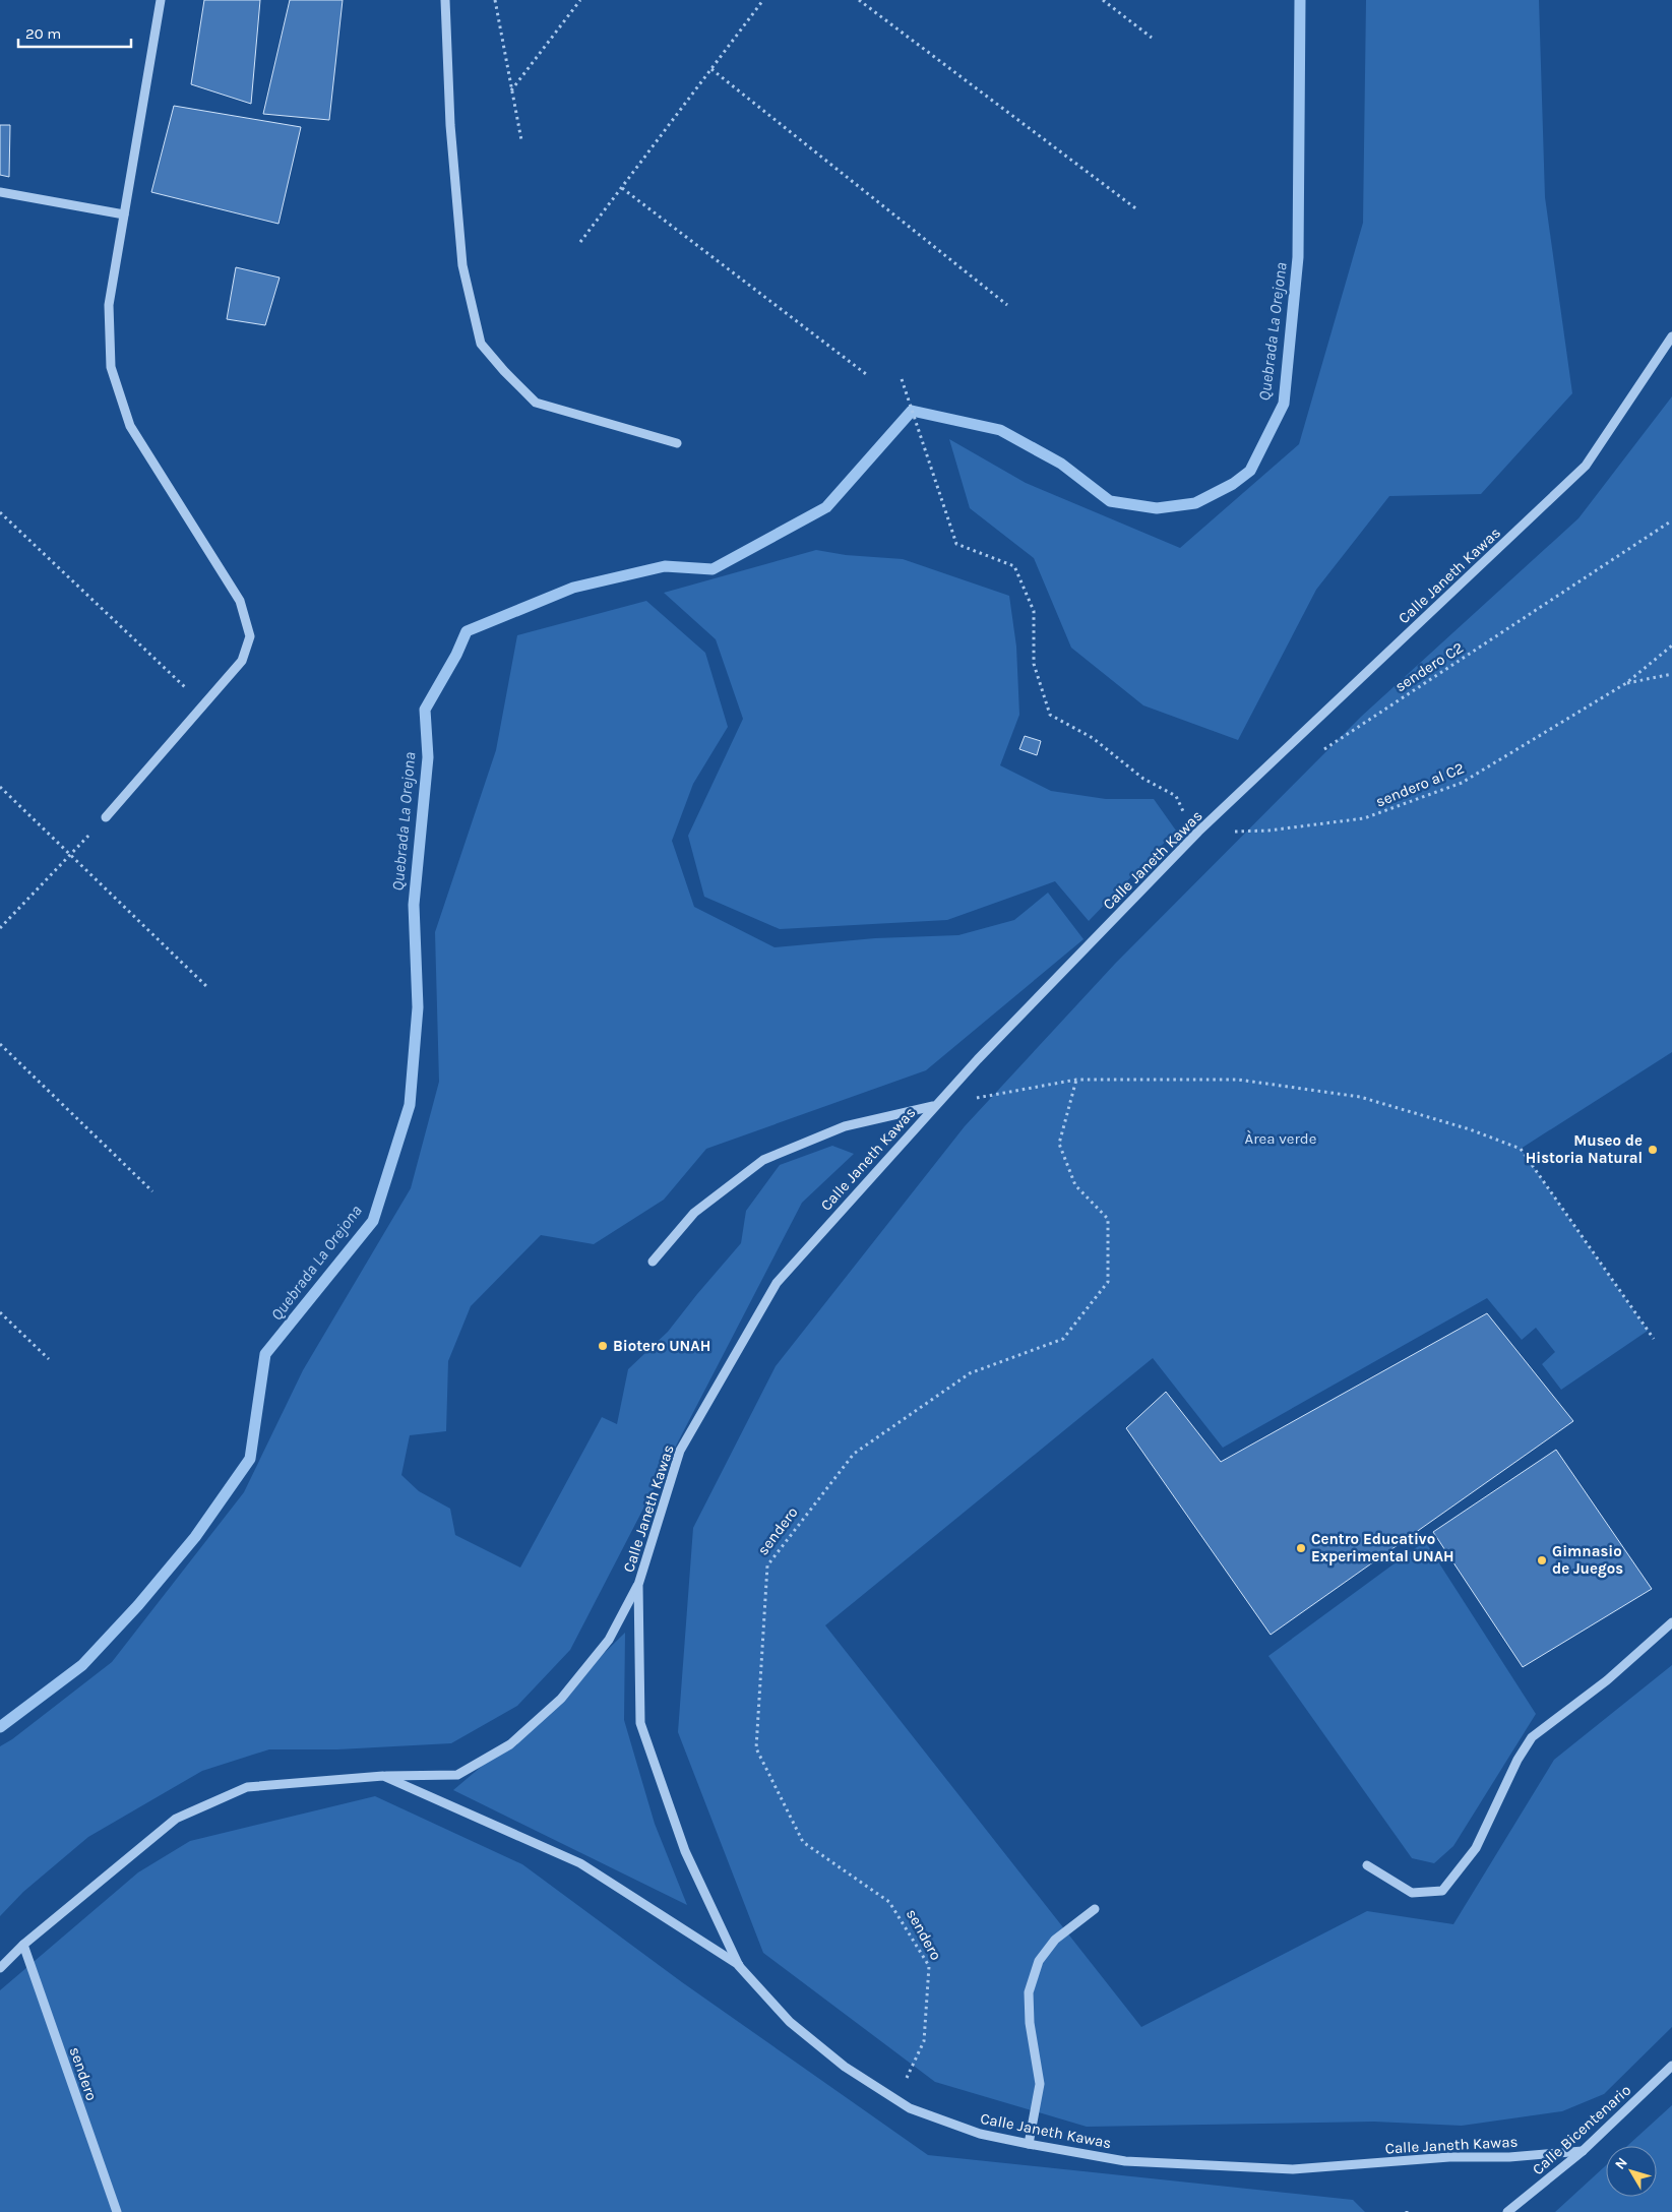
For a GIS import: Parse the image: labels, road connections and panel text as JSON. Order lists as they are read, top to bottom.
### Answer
{
  "streets": {
    "street": ["Calle Janeth Kawas", "sendero", "Calle Bicentenario"],
    "path": ["sendero C2", "sendero al C2"]
  },
  "crossings": [
    ["Calle Janeth Kawas", "sendero al C2"],
    ["Calle Janeth Kawas", "sendero"],
    ["Calle Janeth Kawas", "Calle Bicentenario"]
  ],
  "water": ["Quebrada La Orejona"],
  "parks": ["Àrea verde"],
  "places": [
    "Museo de Historia Natural",
    "Biotero UNAH",
    "Centro Educativo Experimental UNAH",
    "Gimnasio de Juegos"
  ],
  "scale_bar": "20 m",
  "north": "top left"
}
